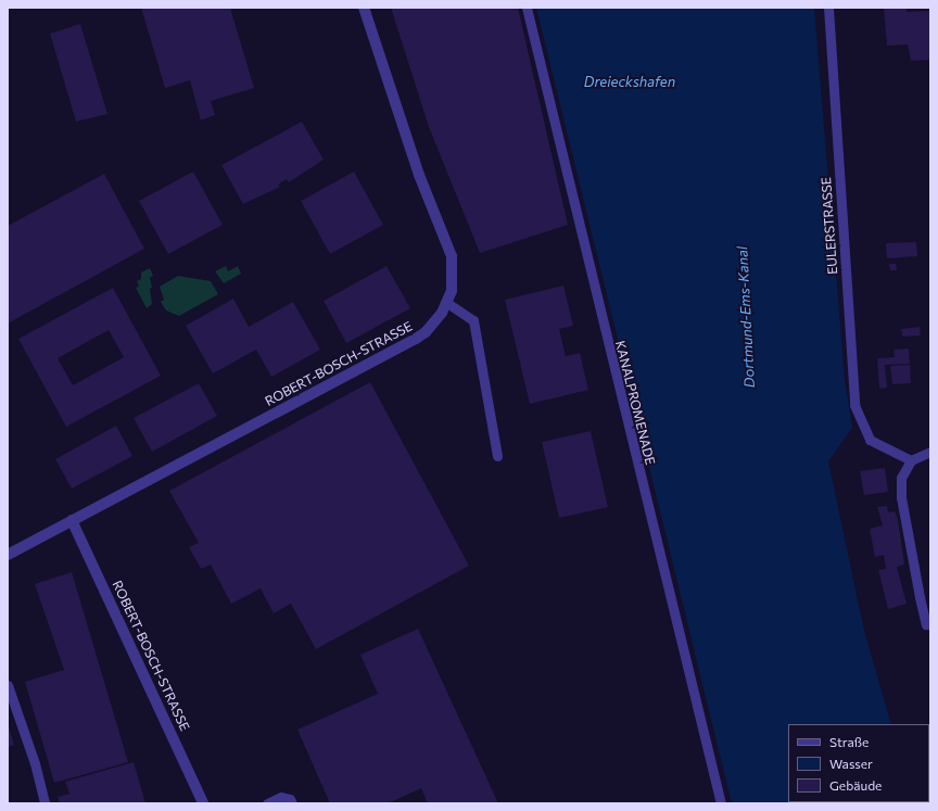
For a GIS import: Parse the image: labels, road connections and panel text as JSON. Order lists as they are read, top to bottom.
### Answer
{
  "streets": {
    "street": ["ROBERT-BOSCH-STRASSE"],
    "lane": ["EULERSTRASSE", "KANALPROMENADE"]
  },
  "water": ["Dreieckshafen", "Dortmund-Ems-Kanal"],
  "legend": ["Straße", "Wasser", "Gebäude"]
}
